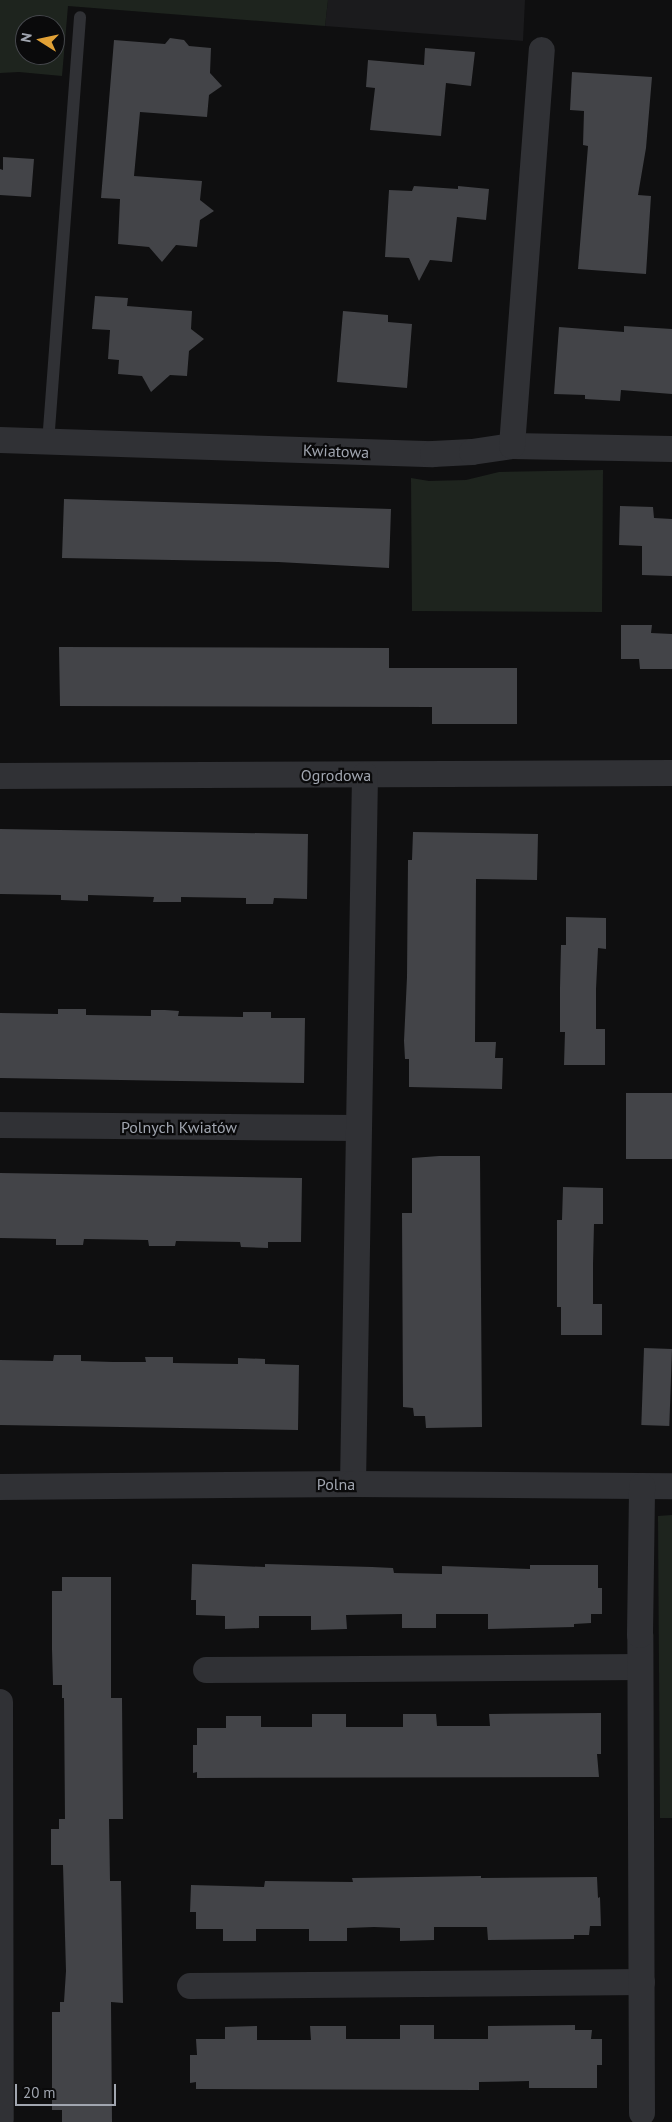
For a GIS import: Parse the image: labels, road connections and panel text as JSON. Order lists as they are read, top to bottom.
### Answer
{
  "streets": {
    "street": [
      "Kwiatowa",
      "Ogrodowa",
      "Polnych Kwiatów",
      "Polna"
    ]
  },
  "scale_bar": "20 m",
  "north": "left"
}
